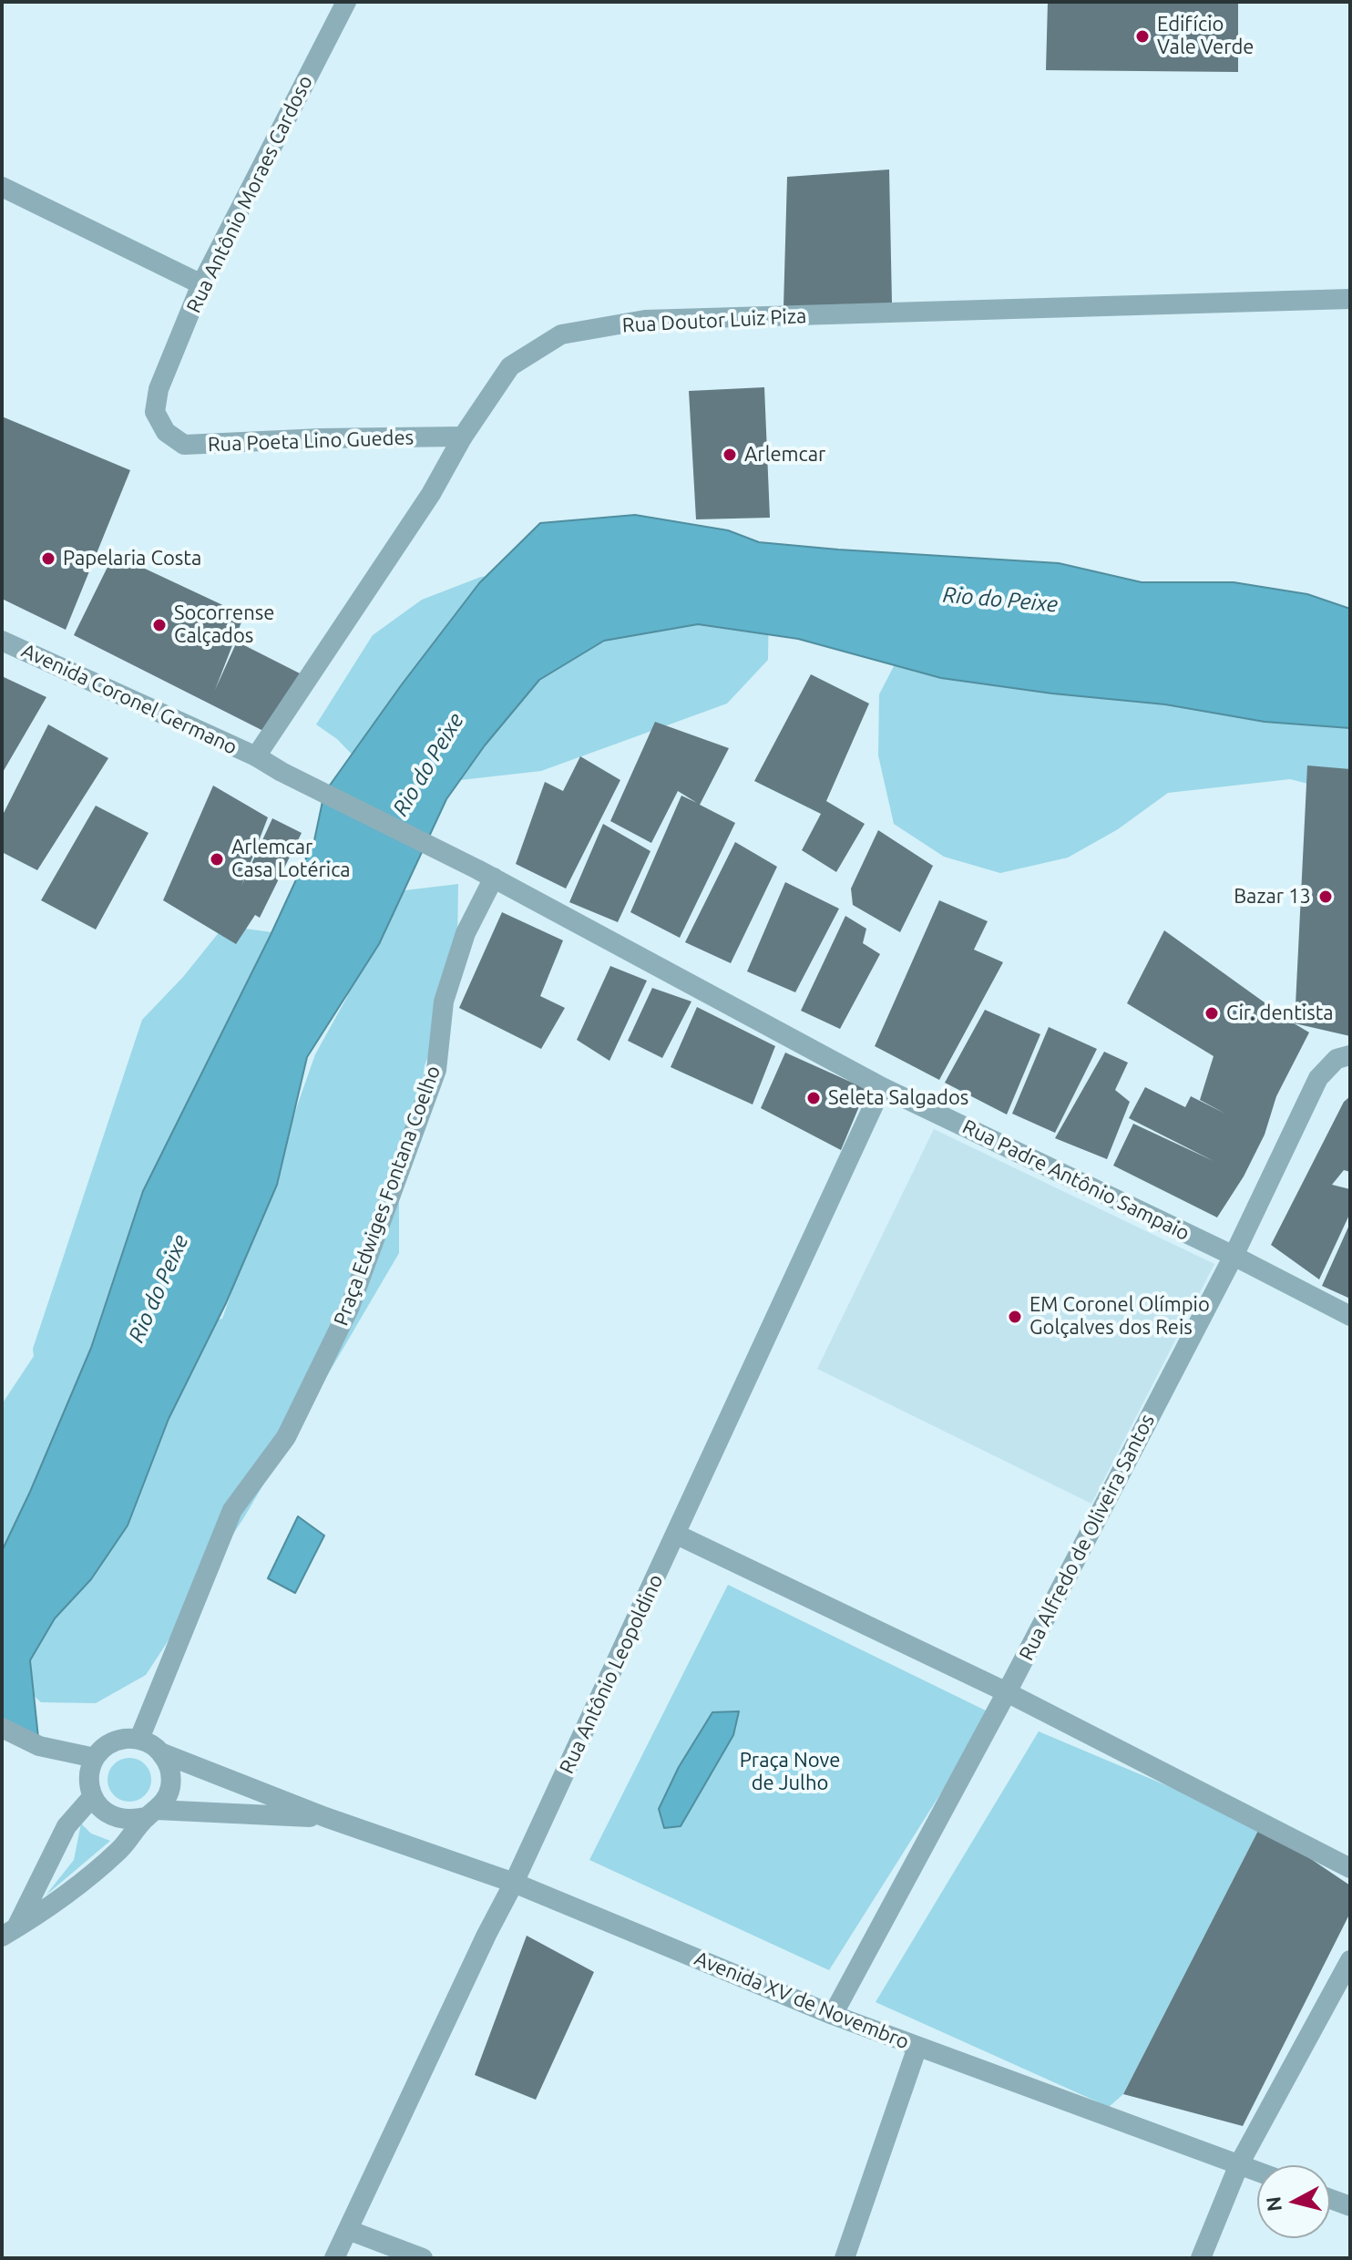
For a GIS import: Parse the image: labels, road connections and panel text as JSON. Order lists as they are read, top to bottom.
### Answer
{
  "streets": {
    "street": [
      "Rua Antônio Moraes Cardoso",
      "Rua Doutor Luiz Piza",
      "Rua Poeta Lino Guedes",
      "Avenida Coronel Germano",
      "Rua Padre Antônio Sampaio",
      "Praça Edwiges Fontana Coelho",
      "Rua Alfredo de Oliveira Santos",
      "Rua Antônio Leopoldino",
      "Avenida XV de Novembro"
    ]
  },
  "crossings": [
    ["Rua Antônio Moraes Cardoso", "Rua Poeta Lino Guedes"],
    ["Rua Doutor Luiz Piza", "Rua Poeta Lino Guedes"],
    ["Rua Doutor Luiz Piza", "Avenida Coronel Germano"],
    ["Avenida Coronel Germano", "Rua Padre Antônio Sampaio"],
    ["Rua Padre Antônio Sampaio", "Praça Edwiges Fontana Coelho"],
    ["Rua Padre Antônio Sampaio", "Rua Alfredo de Oliveira Santos"],
    ["Rua Padre Antônio Sampaio", "Rua Antônio Leopoldino"],
    ["Praça Edwiges Fontana Coelho", "Avenida XV de Novembro"],
    ["Rua Alfredo de Oliveira Santos", "Avenida XV de Novembro"],
    ["Rua Antônio Leopoldino", "Avenida XV de Novembro"]
  ],
  "water": ["Rio do Peixe"],
  "parks": ["Praça Nove de Julho"],
  "places": [
    "Edifício Vale Verde",
    "Arlemcar",
    "Papelaria Costa",
    "Socorrense Calçados",
    "Arlemcar Casa Lotérica",
    "Bazar 13",
    "Cir. dentista",
    "Seleta Salgados",
    "EM Coronel Olímpio Golçalves dos Reis"
  ],
  "north": "left"
}
